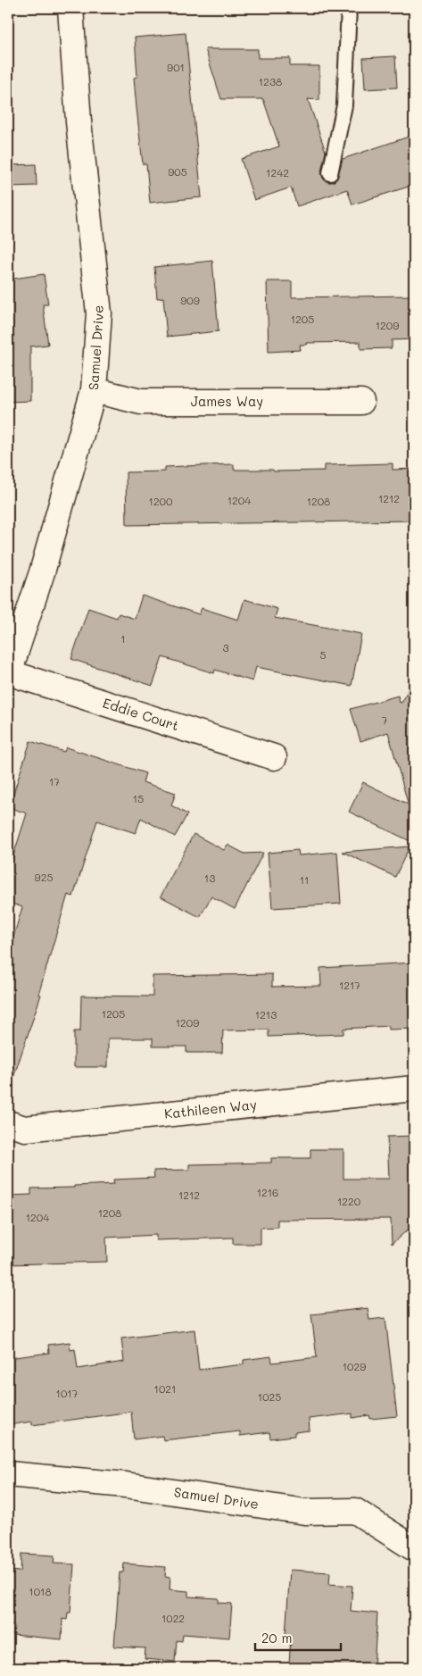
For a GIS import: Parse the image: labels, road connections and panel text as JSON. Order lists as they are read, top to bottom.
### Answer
{
  "streets": {
    "street": [
      "Samuel Drive",
      "James Way",
      "Eddie Court",
      "Kathileen Way"
    ]
  },
  "crossings": [
    ["Samuel Drive", "James Way"],
    ["Samuel Drive", "Eddie Court"]
  ],
  "house_numbers": [
    "901",
    "1238",
    "905",
    "1242",
    "909",
    "1205",
    "1209",
    "1212",
    "1204",
    "1200",
    "1208",
    "1",
    "3",
    "5",
    "7",
    "17",
    "15",
    "925",
    "13",
    "11",
    "1217",
    "1205",
    "1213",
    "1209",
    "1216",
    "1212",
    "1220",
    "1208",
    "1204",
    "1029",
    "1021",
    "1017",
    "1025",
    "1018",
    "1022"
  ],
  "scale_bar": "20 m"
}
